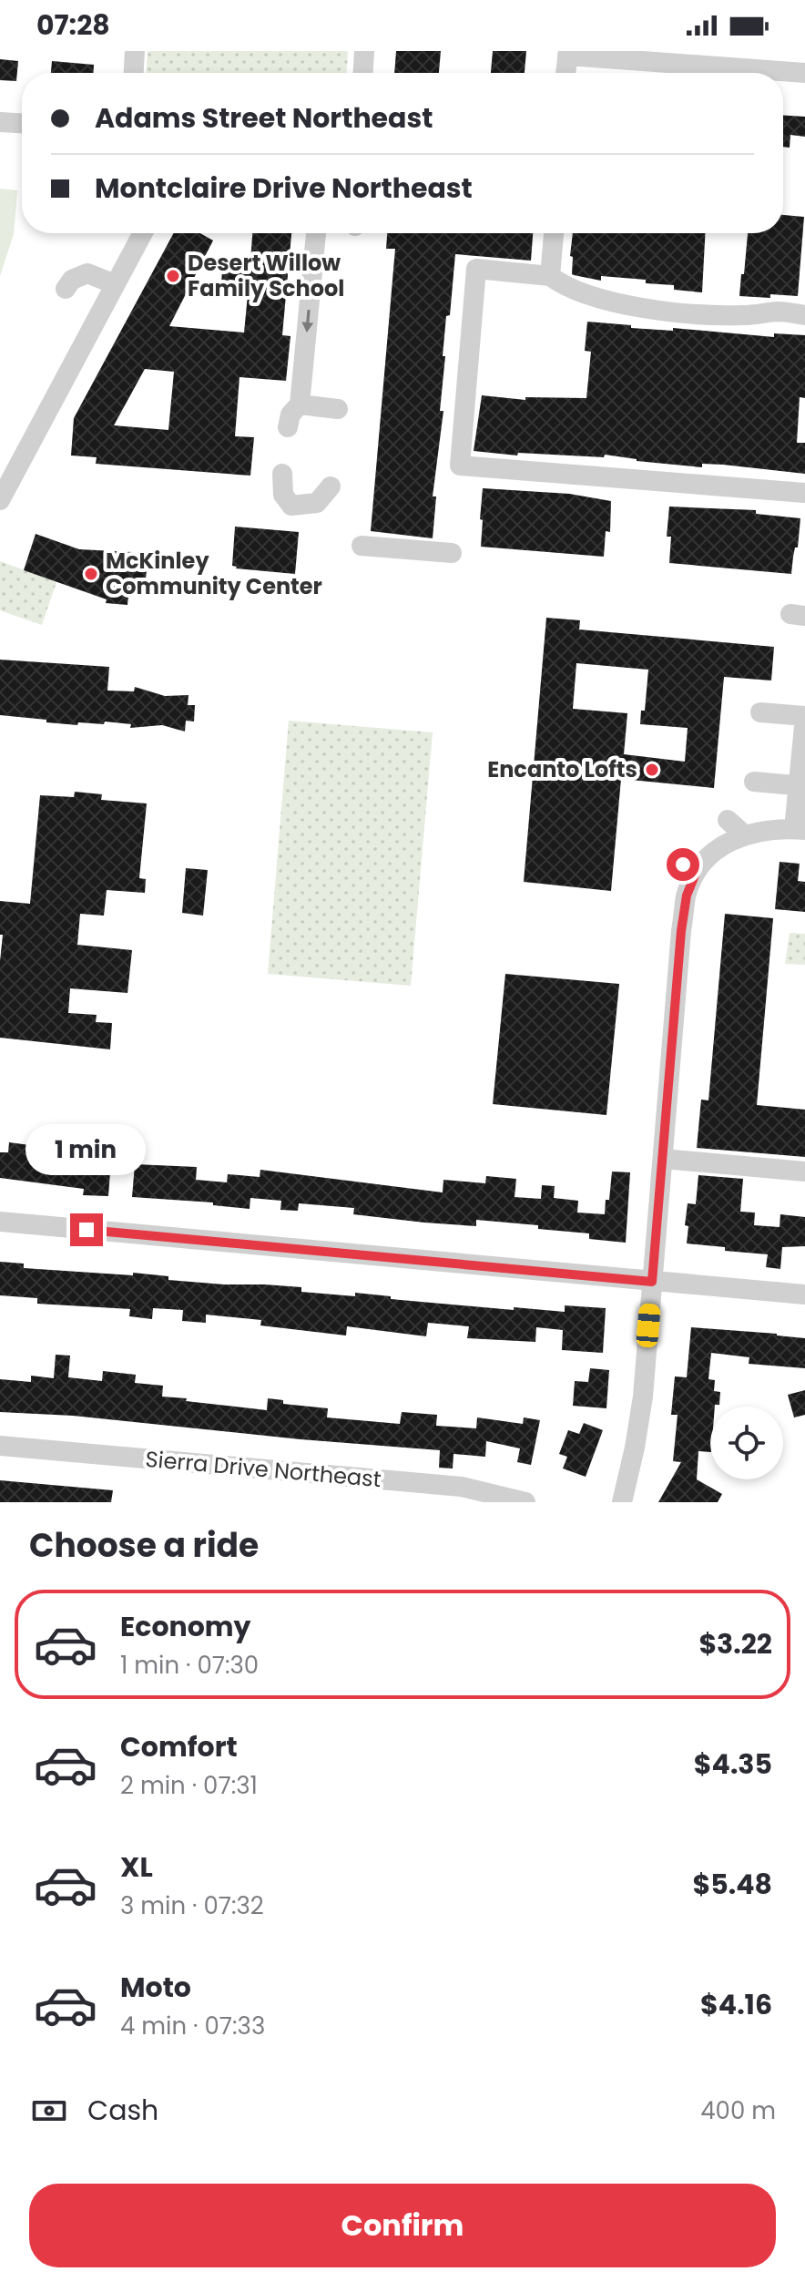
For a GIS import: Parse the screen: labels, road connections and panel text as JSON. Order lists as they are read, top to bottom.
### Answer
{
  "streets": {
    "street": ["Sierra Drive Northeast"]
  },
  "places": ["Desert Willow Family School", "McKinley Community Center", "Encanto Lofts"],
  "page": {
    "status": "07:28",
    "banner": ["Adams Street Northeast", "Montclaire Drive Northeast"],
    "bubble": "1 min",
    "heading": "Choose a ride",
    "list": [
      {
        "name": "Economy",
        "note": "1 min · 07:30",
        "value": "$3.22"
      },
      {
        "name": "Comfort",
        "note": "2 min · 07:31",
        "value": "$4.35"
      },
      {
        "name": "XL",
        "note": "3 min · 07:32",
        "value": "$5.48"
      },
      {
        "name": "Moto",
        "note": "4 min · 07:33",
        "value": "$4.16"
      }
    ],
    "pay": ["Cash", "400 m"],
    "buttons": "Confirm"
  }
}
